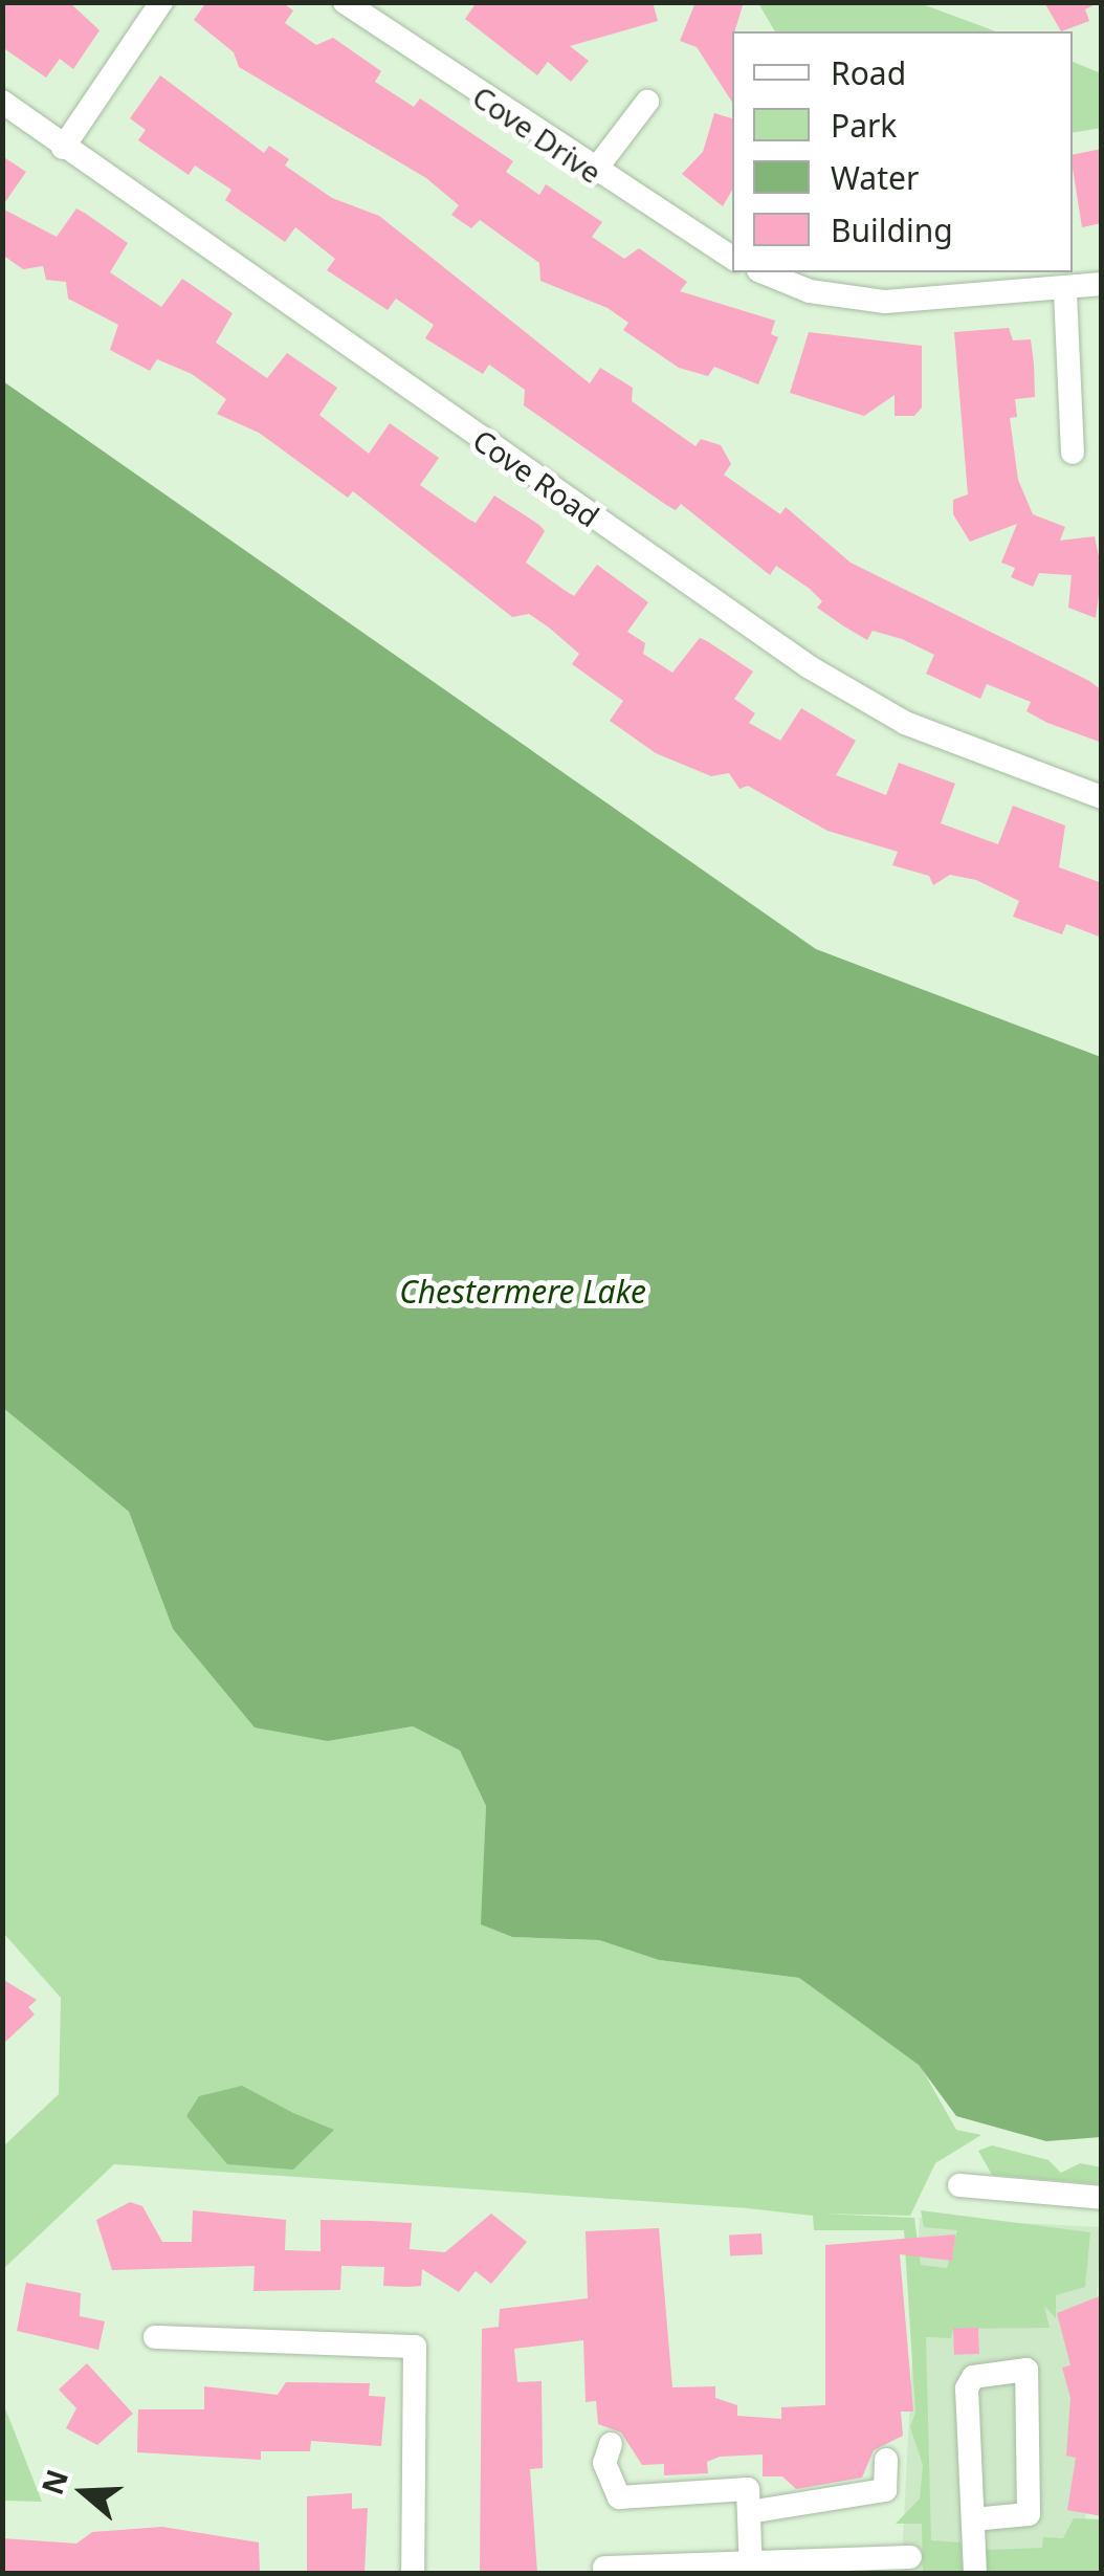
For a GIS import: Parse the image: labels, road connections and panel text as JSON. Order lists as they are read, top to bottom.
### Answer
{
  "streets": {
    "street": ["Cove Drive", "Cove Road"]
  },
  "water": ["Chestermere Lake"],
  "legend": [
    "Road",
    "Park",
    "Water",
    "Building"
  ],
  "north": "left"
}
